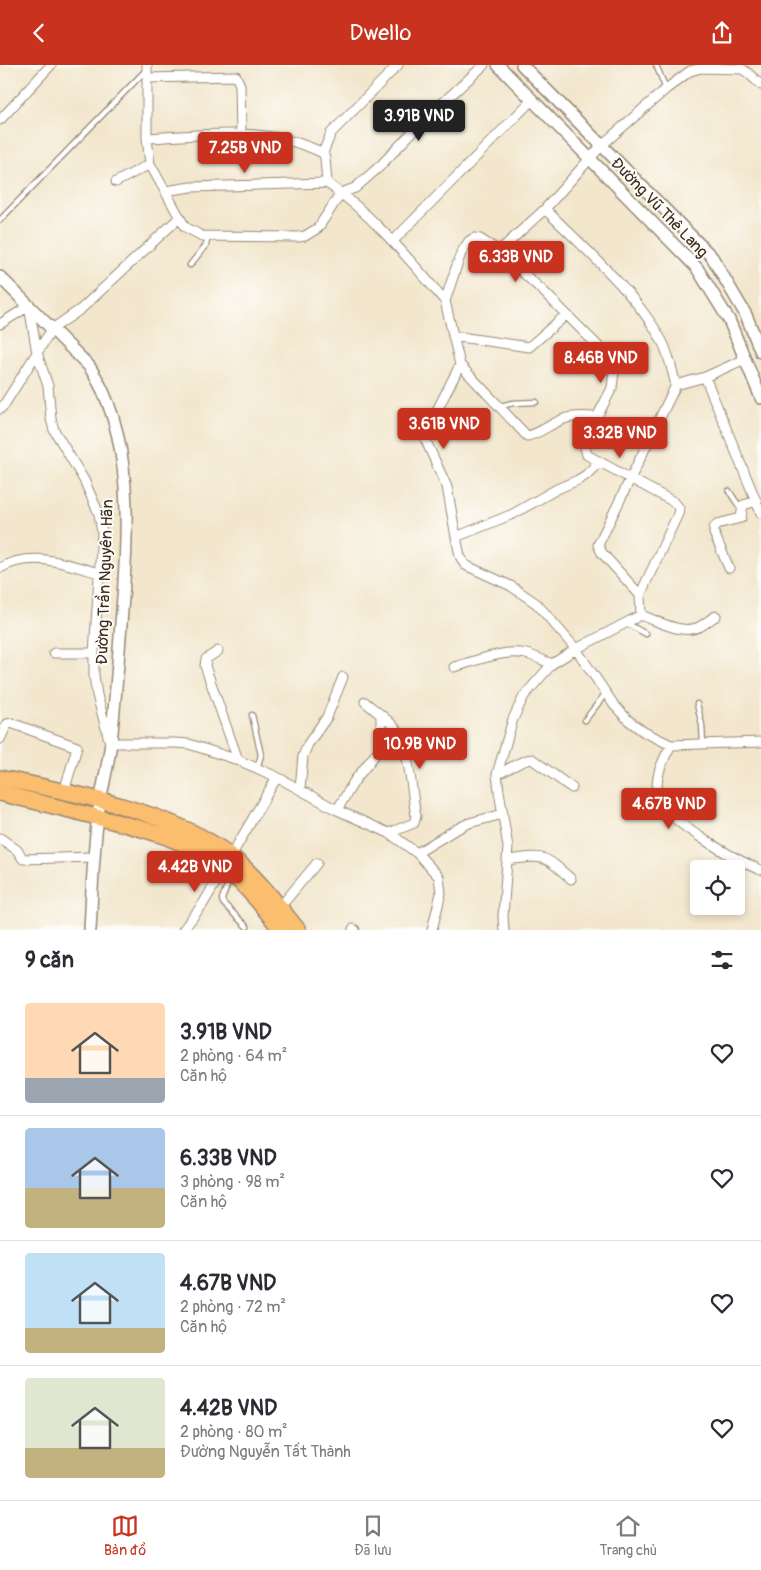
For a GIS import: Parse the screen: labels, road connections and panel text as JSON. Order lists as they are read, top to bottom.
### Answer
{
  "streets": {
    "street": ["Đường Vũ Thê Lang", "Đường Trần Nguyên Hãn"]
  },
  "page": {
    "header": "Dwello",
    "price": [
      "3.91B VND",
      "7.25B VND",
      "6.33B VND",
      "8.46B VND",
      "3.61B VND",
      "3.32B VND",
      "10.9B VND",
      "4.67B VND",
      "4.42B VND"
    ],
    "heading": "9 căn",
    "list": [
      {
        "name": "3.91B VND",
        "note": "2 phòng · 64 m² · Căn hộ"
      },
      {
        "name": "6.33B VND",
        "note": "3 phòng · 98 m² · Căn hộ"
      },
      {
        "name": "4.67B VND",
        "note": "2 phòng · 72 m² · Căn hộ"
      },
      {
        "name": "4.42B VND",
        "note": "2 phòng · 80 m² · Đường Nguyễn Tất Thành"
      }
    ],
    "tabs": ["Bản đồ", "Đã lưu", "Trang chủ"]
  }
}
